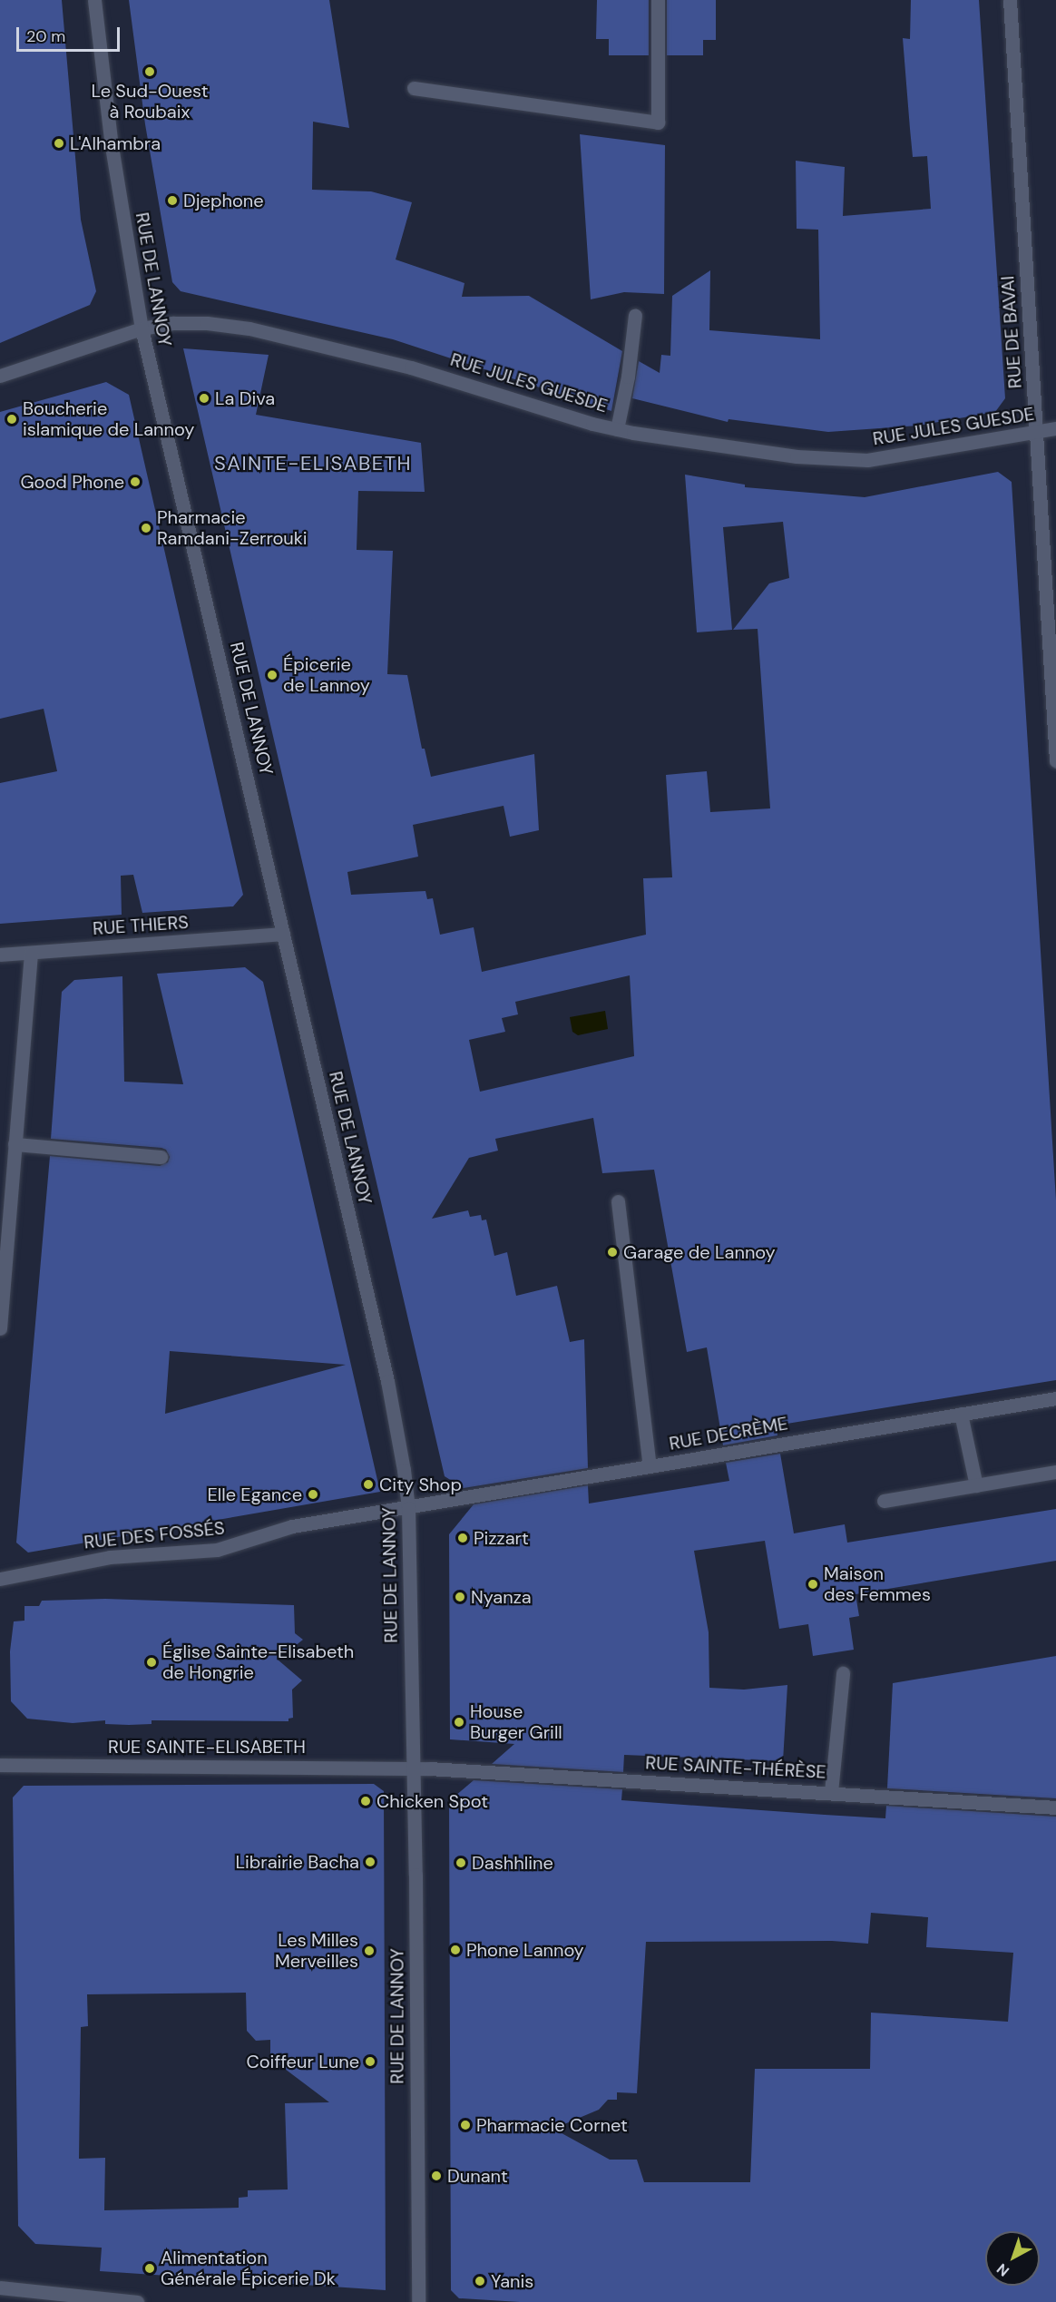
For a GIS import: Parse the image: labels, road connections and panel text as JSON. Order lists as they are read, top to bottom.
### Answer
{
  "streets": {
    "street": [
      "RUE DE LANNOY",
      "RUE DE BAVAI",
      "RUE JULES GUESDE",
      "RUE THIERS",
      "RUE DECRÈME",
      "RUE DES FOSSÉS",
      "RUE SAINTE-ELISABETH",
      "RUE SAINTE-THÉRÈSE"
    ]
  },
  "crossings": [
    ["RUE DE LANNOY", "RUE JULES GUESDE"],
    ["RUE DE LANNOY", "RUE THIERS"],
    ["RUE DE LANNOY", "RUE DECRÈME"],
    ["RUE DE LANNOY", "RUE DES FOSSÉS"],
    ["RUE DE LANNOY", "RUE SAINTE-ELISABETH"],
    ["RUE DE LANNOY", "RUE SAINTE-THÉRÈSE"],
    ["RUE DE BAVAI", "RUE JULES GUESDE"],
    ["RUE DECRÈME", "RUE DES FOSSÉS"],
    ["RUE SAINTE-ELISABETH", "RUE SAINTE-THÉRÈSE"]
  ],
  "districts": ["SAINTE-ELISABETH"],
  "places": [
    "Le Sud-Ouest à Roubaix",
    "L'Alhambra",
    "Djephone",
    "La Diva",
    "Boucherie islamique de Lannoy",
    "Good Phone",
    "Pharmacie Ramdani-Zerrouki",
    "Épicerie de Lannoy",
    "Garage de Lannoy",
    "City Shop",
    "Elle Egance",
    "Pizzart",
    "Maison des Femmes",
    "Nyanza",
    "Église Sainte-Elisabeth de Hongrie",
    "House Burger Grill",
    "Chicken Spot",
    "Librairie Bacha",
    "Dashhline",
    "Phone Lannoy",
    "Les Milles Merveilles",
    "Coiffeur Lune",
    "Pharmacie Cornet",
    "Dunant",
    "Alimentation Générale Épicerie Dk",
    "Yanis"
  ],
  "scale_bar": "20 m",
  "north": "bottom left"
}
